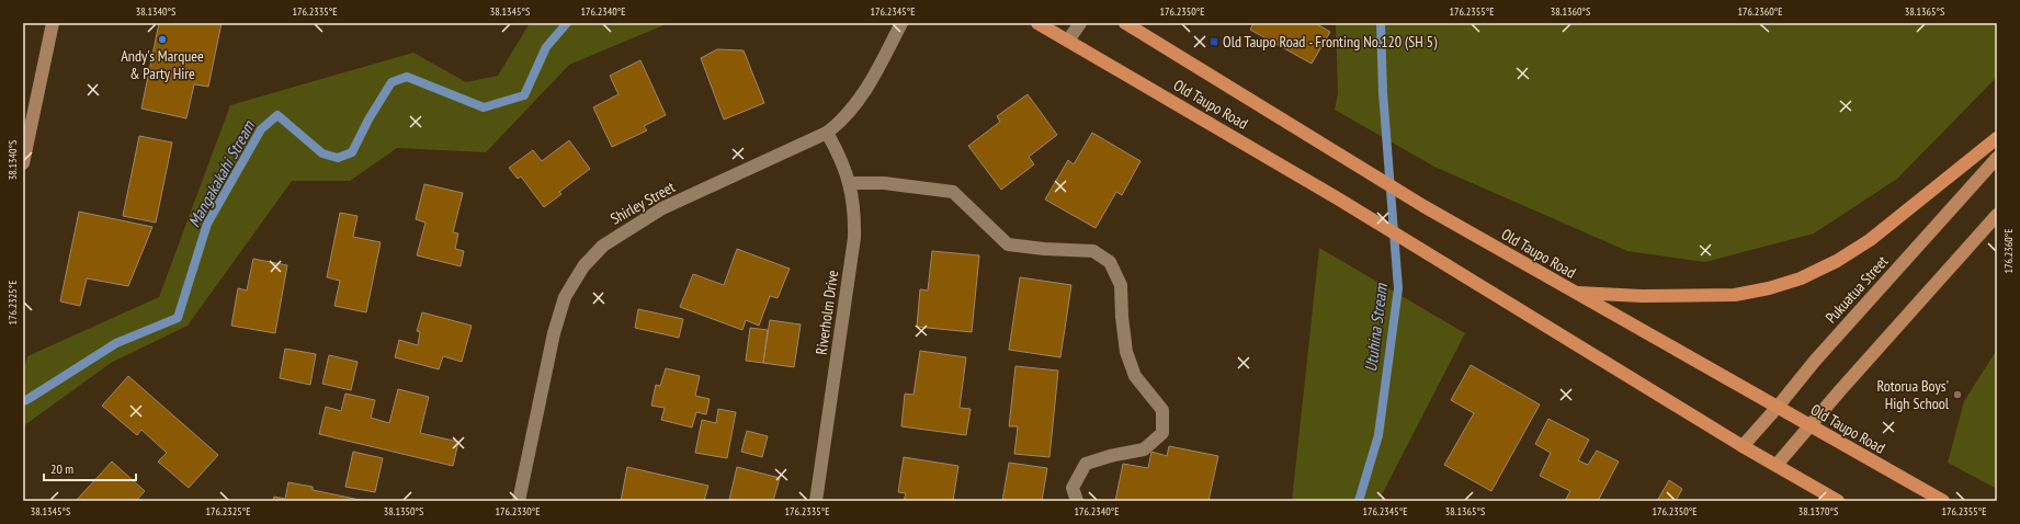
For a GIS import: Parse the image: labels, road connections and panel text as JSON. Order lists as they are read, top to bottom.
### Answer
{
  "streets": {
    "highway": ["Old Taupo Road"],
    "main road": ["Pukuatua Street"],
    "street": ["Shirley Street", "Riverholm Drive"]
  },
  "crossings": [
    ["Old Taupo Road", "Pukuatua Street"],
    ["Shirley Street", "Riverholm Drive"]
  ],
  "water": ["Mangakakahi Stream", "Utuhina Stream"],
  "places": {
    "other": ["Andy's Marquee & Party Hire", "Rotorua Boys' High School"],
    "transit": ["Old Taupo Road - Fronting No.120 (SH 5)"]
  },
  "scale_bar": "20 m",
  "coordinates": [
    "38.1340°S",
    "176.2335°E",
    "38.1345°S",
    "176.2340°E",
    "176.2345°E",
    "176.2350°E",
    "176.2355°E",
    "38.1360°S",
    "176.2360°E",
    "38.1365°S",
    "176.2325°E",
    "38.1350°S",
    "176.2330°E",
    "38.1370°S"
  ]
}
